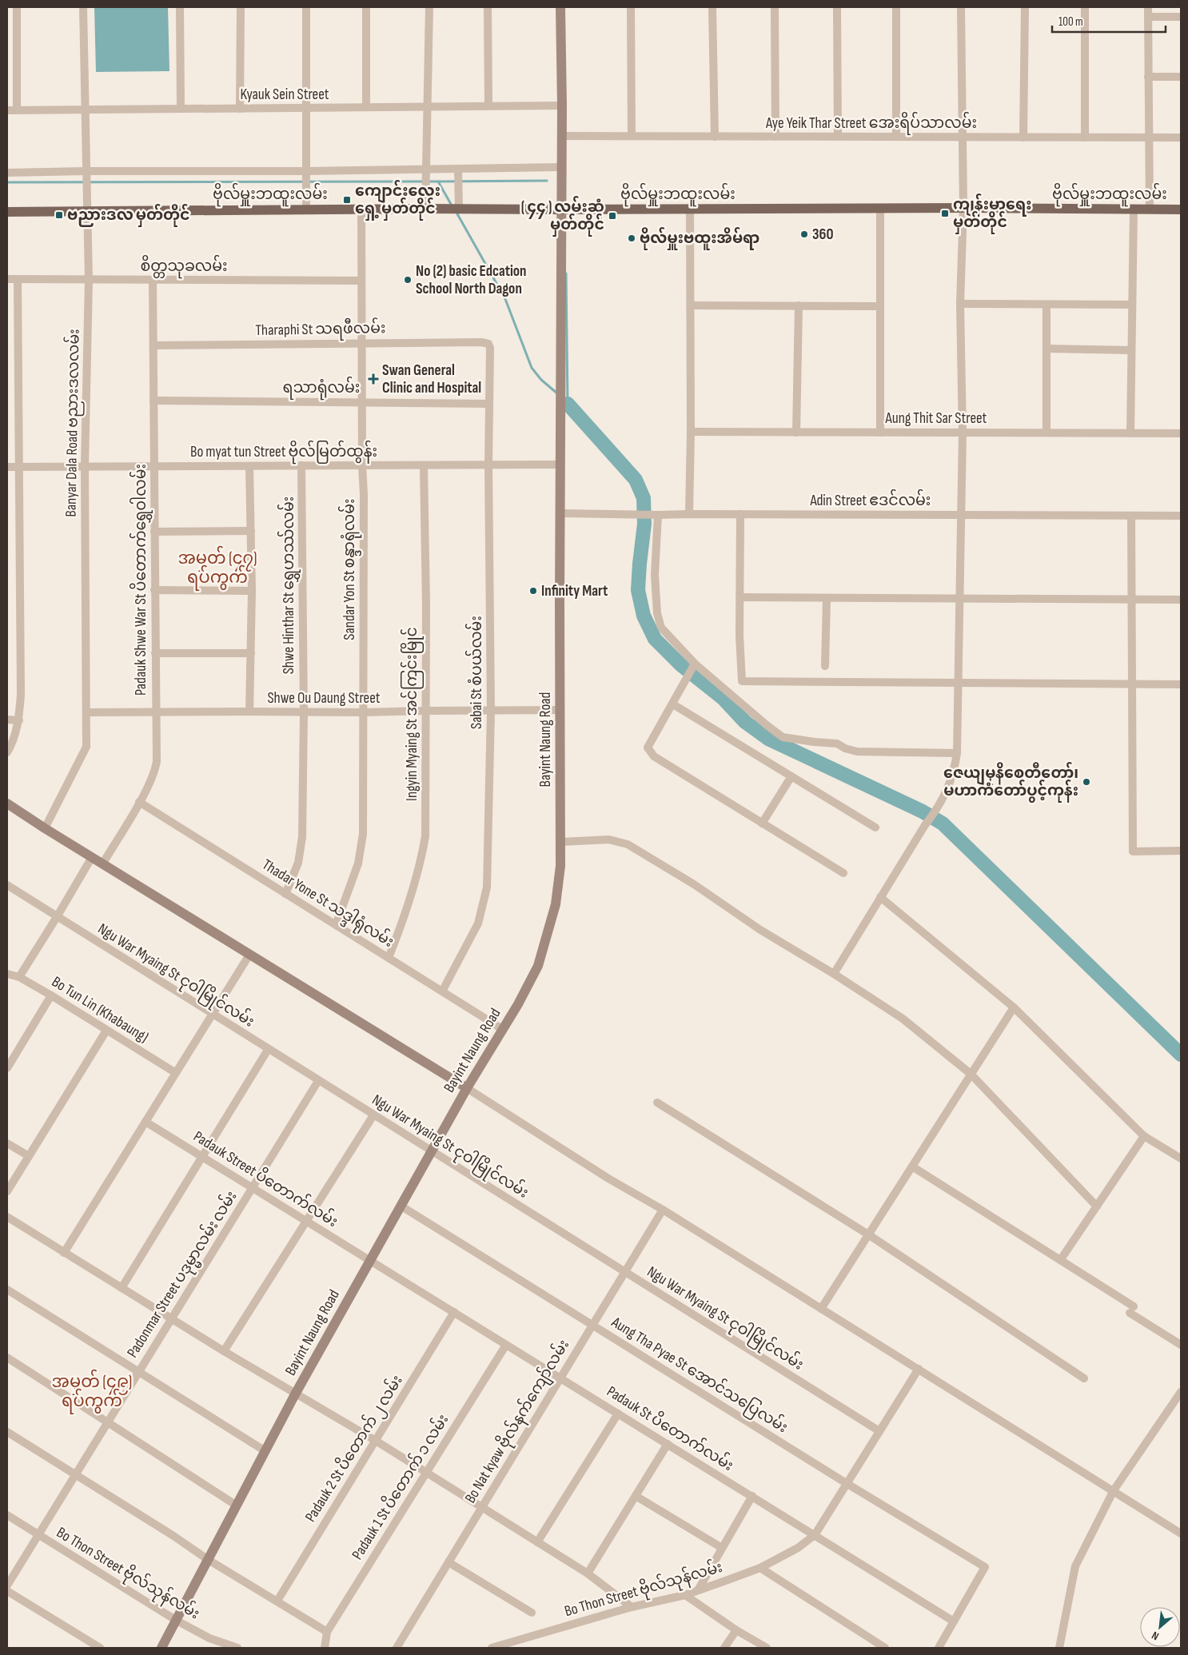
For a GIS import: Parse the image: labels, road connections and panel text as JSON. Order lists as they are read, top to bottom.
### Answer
{
  "streets": {
    "main road": ["ဗိုလ်မှူးဘထူးလမ်း", "Bayint Naung Road"],
    "street": [
      "Kyauk Sein Street",
      "Aye Yeik Thar Street အေးရိပ်သာလမ်း",
      "စိတ္တသုခလမ်း",
      "Tharaphi St သရဖီလမ်း",
      "ရသာရုံလမ်း",
      "Aung Thit Sar Street",
      "Banyar Dala Road ဗညားဒလလမ်း",
      "Bo myat tun Street ဗိုလ်မြတ်ထွန်း",
      "Adin Street ဧဒင်လမ်း",
      "Sandar Yon St စန္ဒာရုံလမ်း",
      "Padauk Shwe War St ပိတောက်ရွှေဝါလမ်း",
      "Shwe Hinthar St ရွှေဟဿ်လမ်း",
      "Sabai St စံပယ်လမ်း",
      "Shwe Ou Daung Street",
      "Ingyin Myaing St အင်ကြင်းမြိုင်",
      "Thadar Yone St သဒ္ဒါရုံလမ်း",
      "Ngu War Myaing St ငုဝါမြိုင်လမ်း",
      "Bo Tun Lin (Khabaung)",
      "Padauk Street ပိတောက်လမ်း",
      "Padonmar Street ပဒုမ္မာလမ်း လမ်း",
      "Aung Tha Pyae St အောင်သပြေလမ်း",
      "Bo Nat kyaw ဗိုလ်နက်ကျော်လမ်း",
      "Padauk St ပိတောက်လမ်း",
      "Padauk 2 St ပိတောက် ၂ လမ်း",
      "Padauk 1 St ပိတောက် ၁ လမ်း",
      "Bo Thon Street ဗိုလ်သုန်လမ်း"
    ]
  },
  "crossings": [
    ["Kyauk Sein Street", "Banyar Dala Road ဗညားဒလလမ်း"],
    ["Kyauk Sein Street", "Bayint Naung Road"],
    ["Aye Yeik Thar Street အေးရိပ်သာလမ်း", "Bayint Naung Road"],
    ["ဗိုလ်မှူးဘထူးလမ်း", "Banyar Dala Road ဗညားဒလလမ်း"],
    ["ဗိုလ်မှူးဘထူးလမ်း", "Sandar Yon St စန္ဒာရုံလမ်း"],
    ["ဗိုလ်မှူးဘထူးလမ်း", "Bayint Naung Road"],
    ["စိတ္တသုခလမ်း", "Banyar Dala Road ဗညားဒလလမ်း"],
    ["စိတ္တသုခလမ်း", "Sandar Yon St စန္ဒာရုံလမ်း"],
    ["စိတ္တသုခလမ်း", "Padauk Shwe War St ပိတောက်ရွှေဝါလမ်း"],
    ["Tharaphi St သရဖီလမ်း", "Sandar Yon St စန္ဒာရုံလမ်း"],
    ["Tharaphi St သရဖီလမ်း", "Padauk Shwe War St ပိတောက်ရွှေဝါလမ်း"],
    ["Tharaphi St သရဖီလမ်း", "Sabai St စံပယ်လမ်း"],
    ["ရသာရုံလမ်း", "Sandar Yon St စန္ဒာရုံလမ်း"],
    ["ရသာရုံလမ်း", "Padauk Shwe War St ပိတောက်ရွှေဝါလမ်း"],
    ["ရသာရုံလမ်း", "Sabai St စံပယ်လမ်း"],
    ["Banyar Dala Road ဗညားဒလလမ်း", "Bo myat tun Street ဗိုလ်မြတ်ထွန်း"],
    ["Banyar Dala Road ဗညားဒလလမ်း", "Shwe Ou Daung Street"],
    ["Bo myat tun Street ဗိုလ်မြတ်ထွန်း", "Sandar Yon St စန္ဒာရုံလမ်း"],
    ["Bo myat tun Street ဗိုလ်မြတ်ထွန်း", "Padauk Shwe War St ပိတောက်ရွှေဝါလမ်း"],
    ["Bo myat tun Street ဗိုလ်မြတ်ထွန်း", "Shwe Hinthar St ရွှေဟဿ်လမ်း"],
    ["Bo myat tun Street ဗိုလ်မြတ်ထွန်း", "Sabai St စံပယ်လမ်း"],
    ["Bo myat tun Street ဗိုလ်မြတ်ထွန်း", "Ingyin Myaing St အင်ကြင်းမြိုင်"],
    ["Bo myat tun Street ဗိုလ်မြတ်ထွန်း", "Bayint Naung Road"],
    ["Adin Street ဧဒင်လမ်း", "Bayint Naung Road"],
    ["Sandar Yon St စန္ဒာရုံလမ်း", "Shwe Ou Daung Street"],
    ["Sandar Yon St စန္ဒာရုံလမ်း", "Thadar Yone St သဒ္ဒါရုံလမ်း"],
    ["Padauk Shwe War St ပိတောက်ရွှေဝါလမ်း", "Shwe Ou Daung Street"],
    ["Padauk Shwe War St ပိတောက်ရွှေဝါလမ်း", "Thadar Yone St သဒ္ဒါရုံလမ်း"],
    ["Shwe Hinthar St ရွှေဟဿ်လမ်း", "Shwe Ou Daung Street"],
    ["Shwe Hinthar St ရွှေဟဿ်လမ်း", "Thadar Yone St သဒ္ဒါရုံလမ်း"],
    ["Sabai St စံပယ်လမ်း", "Shwe Ou Daung Street"],
    ["Sabai St စံပယ်လမ်း", "Thadar Yone St သဒ္ဒါရုံလမ်း"],
    ["Shwe Ou Daung Street", "Ingyin Myaing St အင်ကြင်းမြိုင်"],
    ["Shwe Ou Daung Street", "Bayint Naung Road"],
    ["Ingyin Myaing St အင်ကြင်းမြိုင်", "Thadar Yone St သဒ္ဒါရုံလမ်း"],
    ["Bayint Naung Road", "Thadar Yone St သဒ္ဒါရုံလမ်း"],
    ["Bayint Naung Road", "Ngu War Myaing St ငုဝါမြိုင်လမ်း"],
    ["Bayint Naung Road", "Padauk Street ပိတောက်လမ်း"],
    ["Bayint Naung Road", "Aung Tha Pyae St အောင်သပြေလမ်း"],
    ["Bayint Naung Road", "Padauk St ပိတောက်လမ်း"],
    ["Bayint Naung Road", "Bo Thon Street ဗိုလ်သုန်လမ်း"],
    ["Ngu War Myaing St ငုဝါမြိုင်လမ်း", "Padonmar Street ပဒုမ္မာလမ်း လမ်း"],
    ["Ngu War Myaing St ငုဝါမြိုင်လမ်း", "Bo Nat kyaw ဗိုလ်နက်ကျော်လမ်း"],
    ["Ngu War Myaing St ငုဝါမြိုင်လမ်း", "Bo Thon Street ဗိုလ်သုန်လမ်း"],
    ["Padauk Street ပိတောက်လမ်း", "Padonmar Street ပဒုမ္မာလမ်း လမ်း"],
    ["Padauk Street ပိတောက်လမ်း", "Padauk St ပိတောက်လမ်း"],
    ["Padonmar Street ပဒုမ္မာလမ်း လမ်း", "Bo Thon Street ဗိုလ်သုန်လမ်း"],
    ["Aung Tha Pyae St အောင်သပြေလမ်း", "Bo Nat kyaw ဗိုလ်နက်ကျော်လမ်း"],
    ["Aung Tha Pyae St အောင်သပြေလမ်း", "Padauk St ပိတောက်လမ်း"],
    ["Aung Tha Pyae St အောင်သပြေလမ်း", "Bo Thon Street ဗိုလ်သုန်လမ်း"],
    ["Bo Nat kyaw ဗိုလ်နက်ကျော်လမ်း", "Padauk St ပိတောက်လမ်း"],
    ["Padauk St ပိတောက်လမ်း", "Padauk 2 St ပိတောက် ၂ လမ်း"],
    ["Padauk St ပိတောက်လမ်း", "Padauk 1 St ပိတောက် ၁ လမ်း"],
    ["Padauk St ပိတောက်လမ်း", "Bo Thon Street ဗိုလ်သုန်လမ်း"]
  ],
  "districts": ["အမှတ် (၄၇) ရပ်ကွက်", "အမှတ် (၄၉) ရပ်ကွက်"],
  "places": {
    "transit": [
      "ကျောင်းလေး ရှေ့ မှတ်တိုင်",
      "ကျန်းမာရေး မှတ်တိုင်",
      "ဗညားဒလ မှတ်တိုင်",
      "( ၄၄ ) လမ်းဆုံ မှတ်တိုင်"
    ],
    "other": [
      "360",
      "ဗိုလ်မှူးဗထူးအိမ်ရာ",
      "No (2) basic Edcation School North Dagon",
      "Infinity Mart",
      "ဇေယျမုနိစေတီတော်၊ မဟာကံတော်ပွင့်ကုန်း"
    ],
    "health": ["Swan General Clinic and Hospital"]
  },
  "scale_bar": "100 m",
  "north": "bottom left"
}
